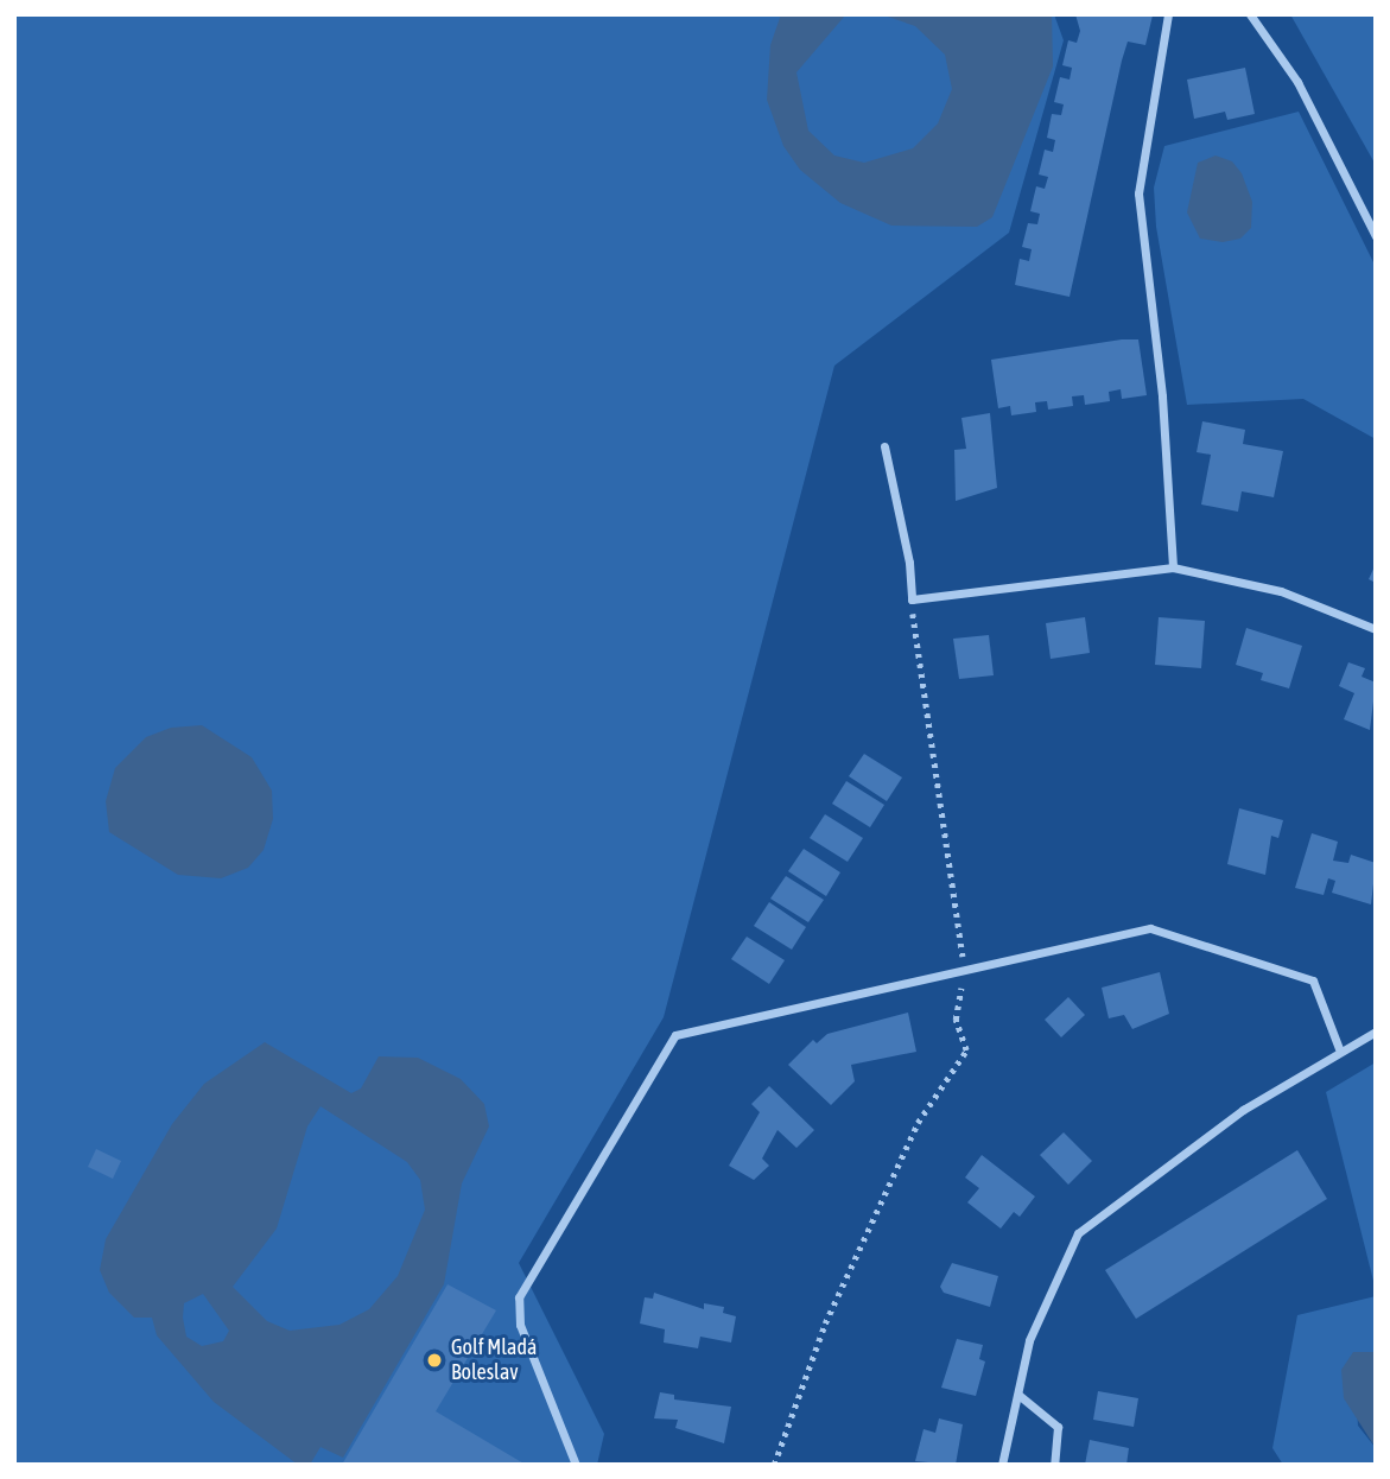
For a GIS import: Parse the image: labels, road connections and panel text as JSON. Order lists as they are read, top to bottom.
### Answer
{
  "places": ["Golf Mladá Boleslav"]
}
